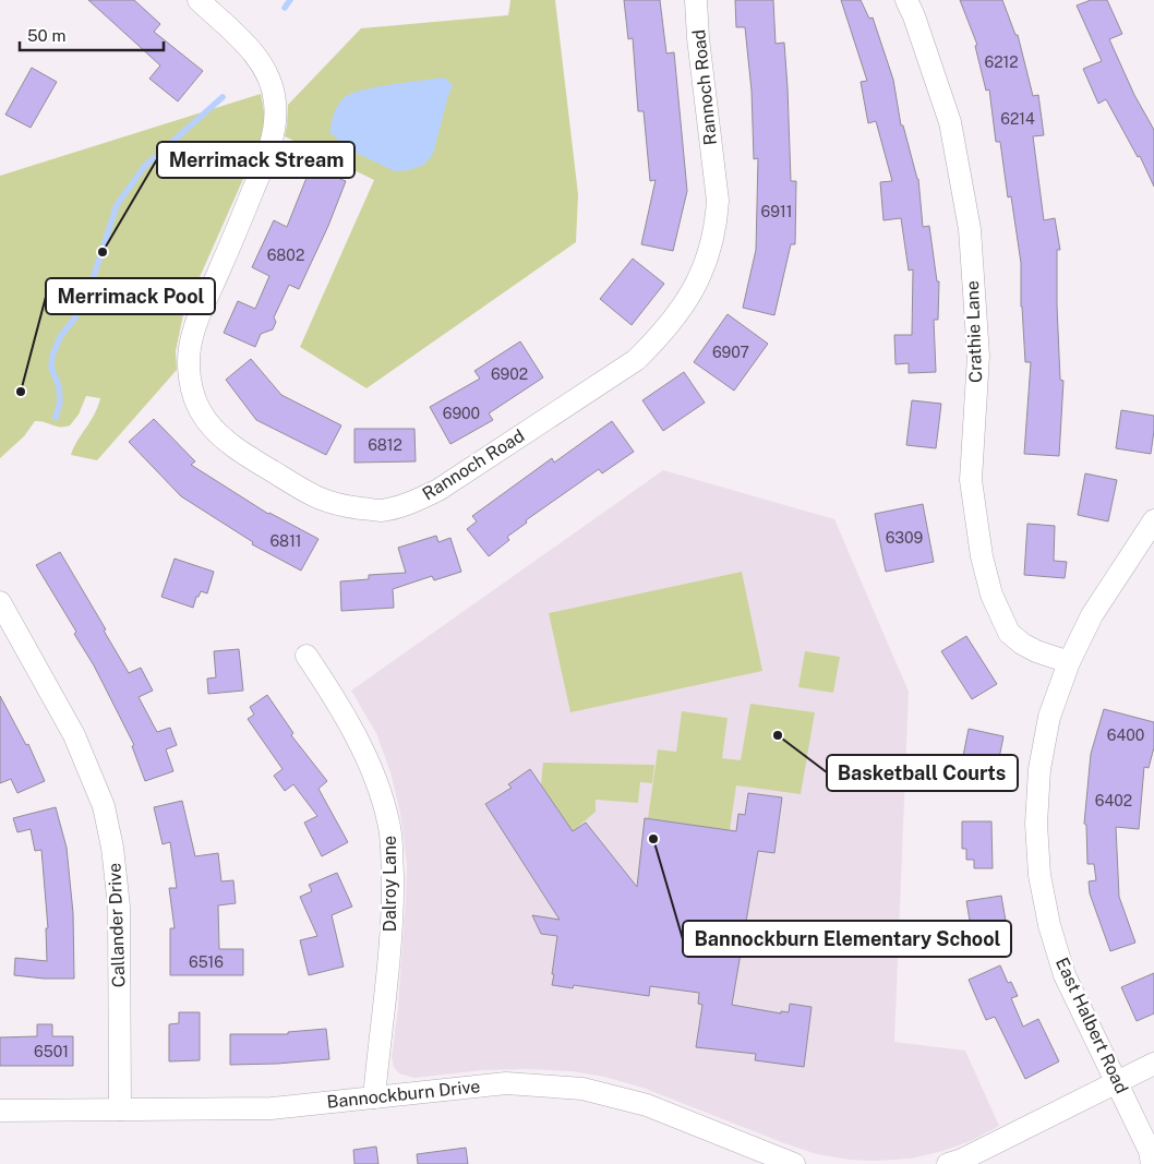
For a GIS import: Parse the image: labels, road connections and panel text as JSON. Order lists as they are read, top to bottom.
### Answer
{
  "streets": {
    "street": [
      "Rannoch Road",
      "Crathie Lane",
      "Dalroy Lane",
      "Callander Drive",
      "East Halbert Road",
      "Bannockburn Drive"
    ]
  },
  "crossings": [
    ["Crathie Lane", "East Halbert Road"],
    ["Dalroy Lane", "Bannockburn Drive"],
    ["Callander Drive", "Bannockburn Drive"]
  ],
  "places": [
    "Merrimack Stream",
    "Merrimack Pool",
    "Basketball Courts",
    "Bannockburn Elementary School"
  ],
  "house_numbers": [
    "6212",
    "6214",
    "6911",
    "6802",
    "6907",
    "6902",
    "6900",
    "6812",
    "6309",
    "6811",
    "6400",
    "6402",
    "6516",
    "6501"
  ],
  "scale_bar": "50 m"
}
